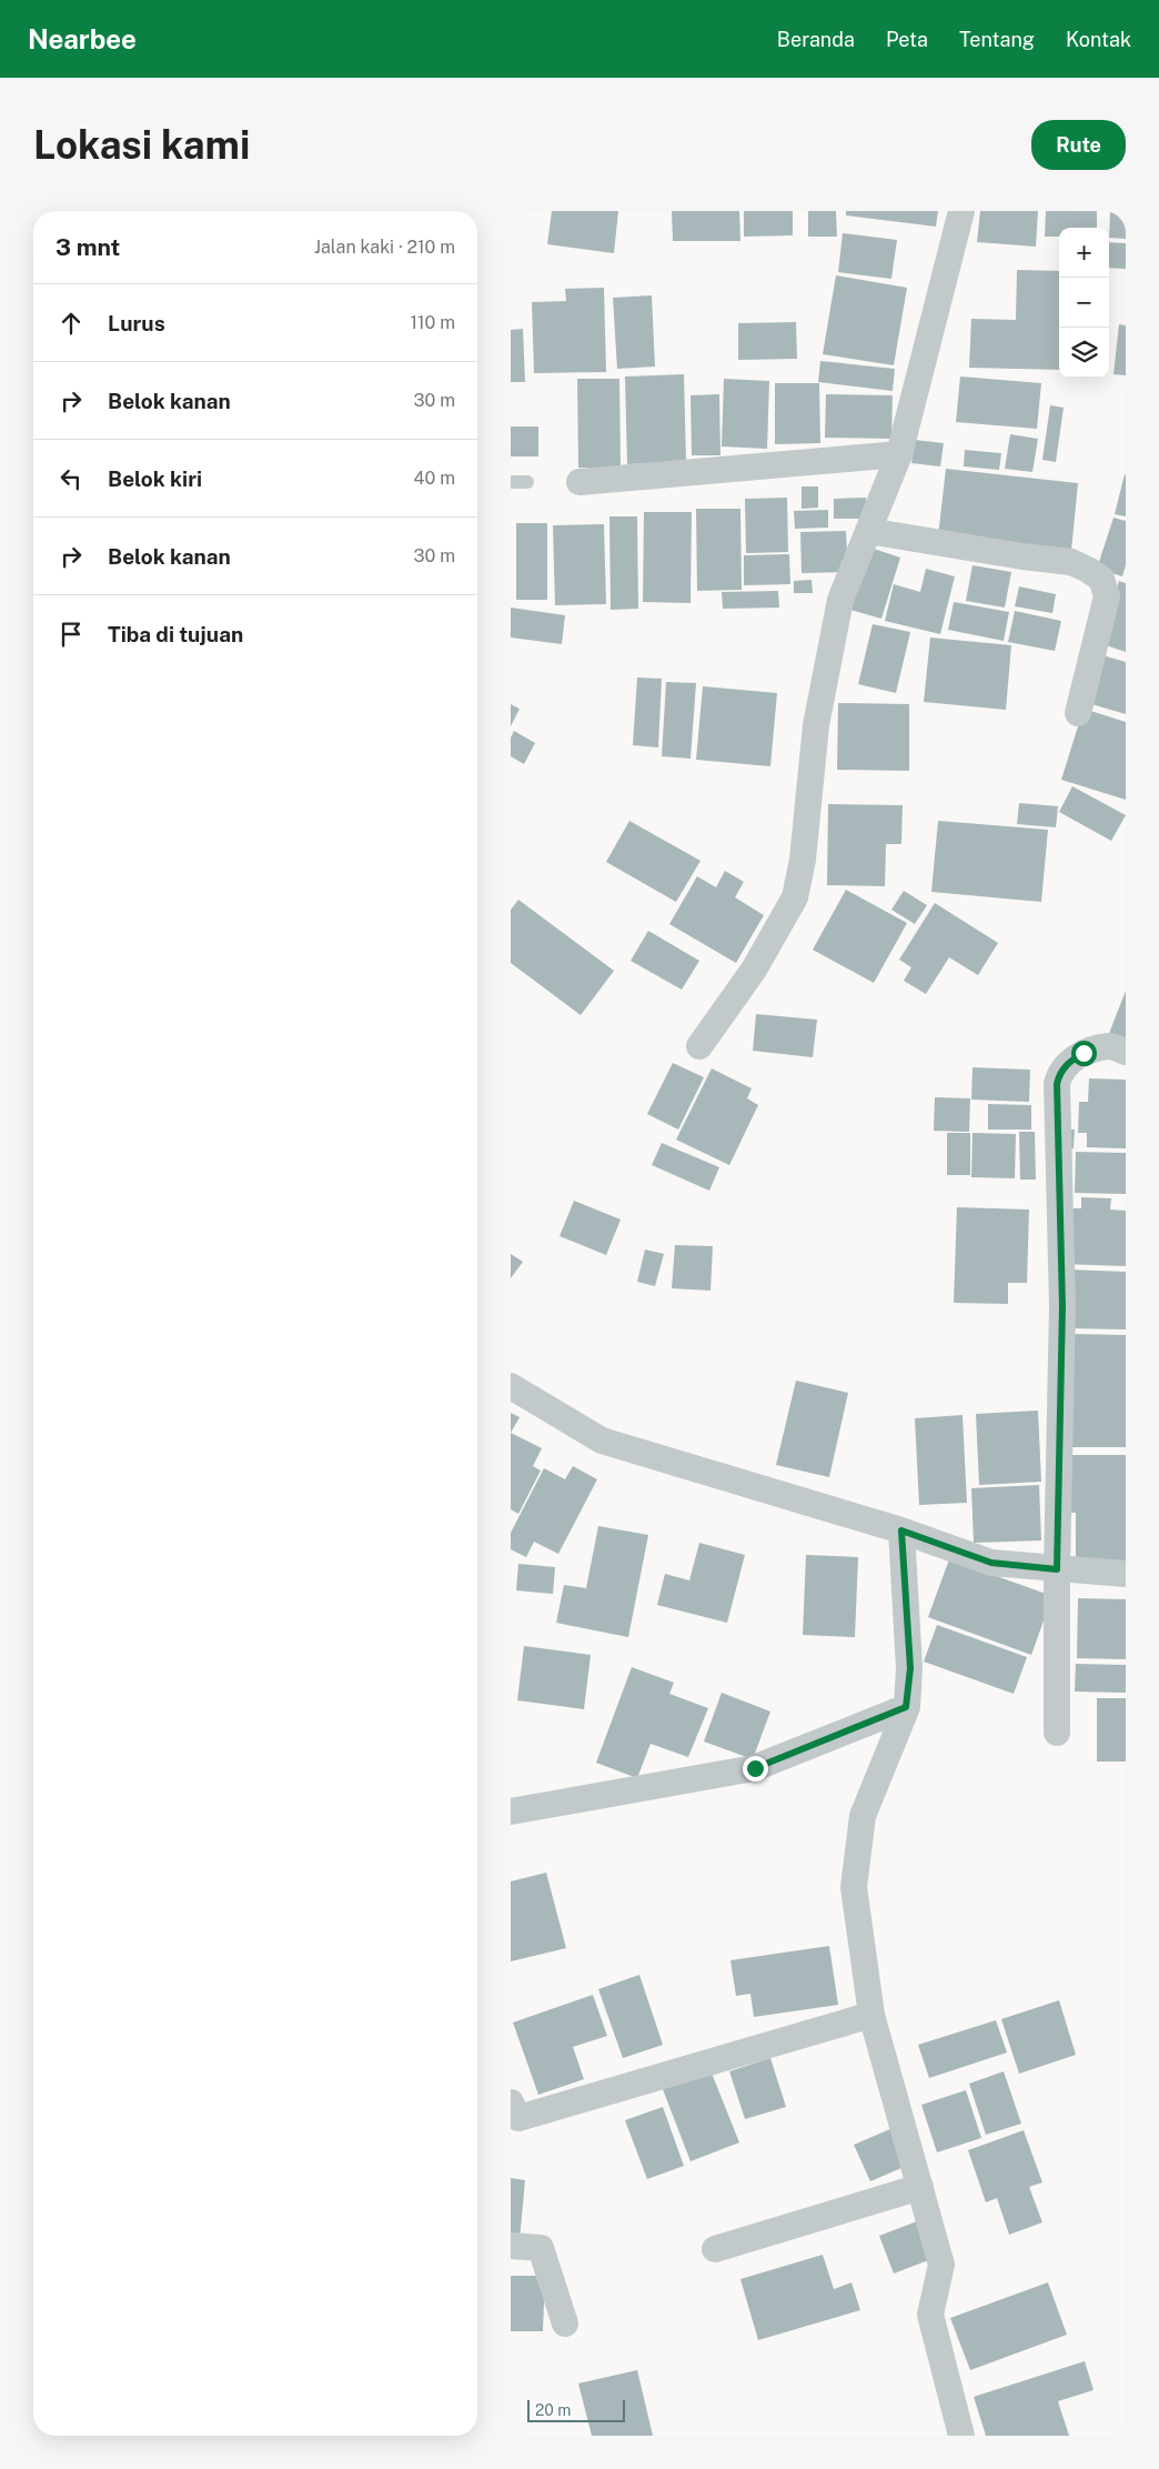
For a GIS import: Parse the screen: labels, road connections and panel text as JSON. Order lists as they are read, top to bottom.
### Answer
{
  "scale_bar": "20 m",
  "page": {
    "header": "Nearbee",
    "nav": [
      "Beranda",
      "Peta",
      "Tentang",
      "Kontak"
    ],
    "buttons": "Rute",
    "title": "Lokasi kami",
    "heading": ["3 mnt", "Jalan kaki · 210 m"],
    "map_buttons": ["+", "−"],
    "list": [
      ["Lurus", "110 m"],
      ["Belok kanan", "30 m"],
      ["Belok kiri", "40 m"],
      ["Belok kanan", "30 m"],
      "Tiba di tujuan"
    ],
    "scale": "20 m"
  }
}
